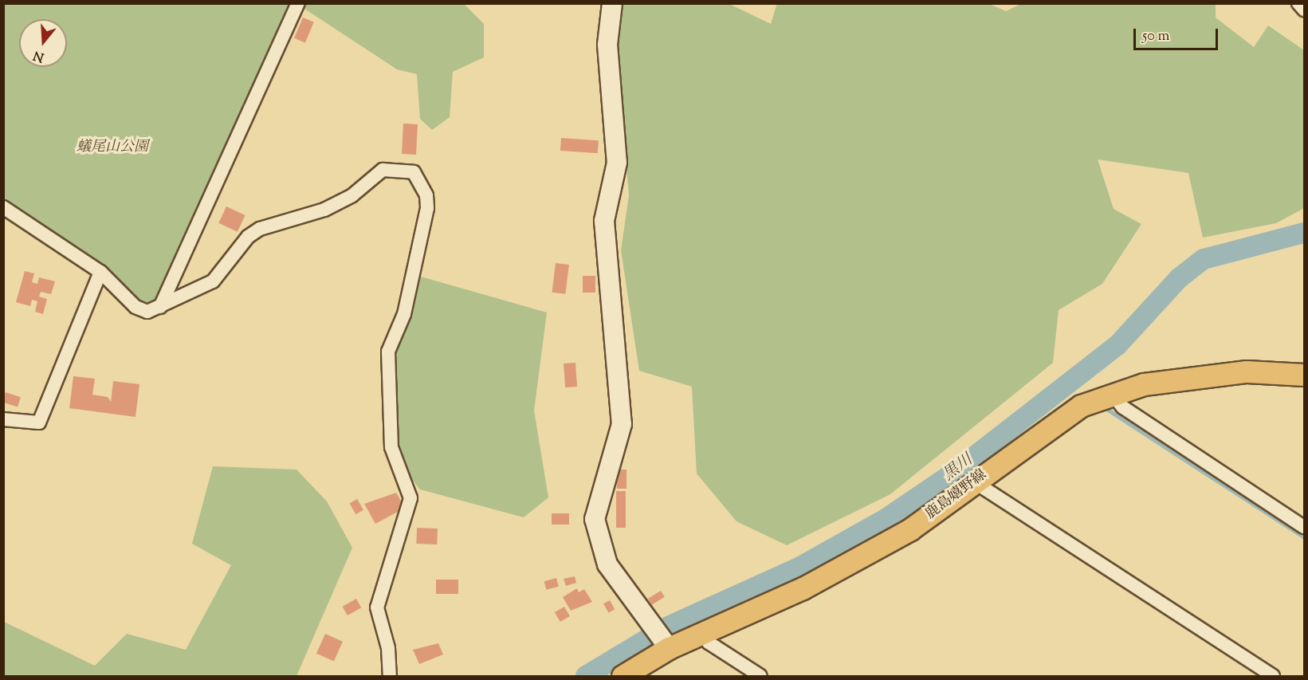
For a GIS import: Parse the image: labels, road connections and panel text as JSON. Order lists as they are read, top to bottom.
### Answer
{
  "streets": {
    "main road": ["鹿島嬉野線"]
  },
  "water": ["黒川"],
  "parks": ["蟻尾山公園"],
  "scale_bar": "50 m",
  "north": "bottom"
}
